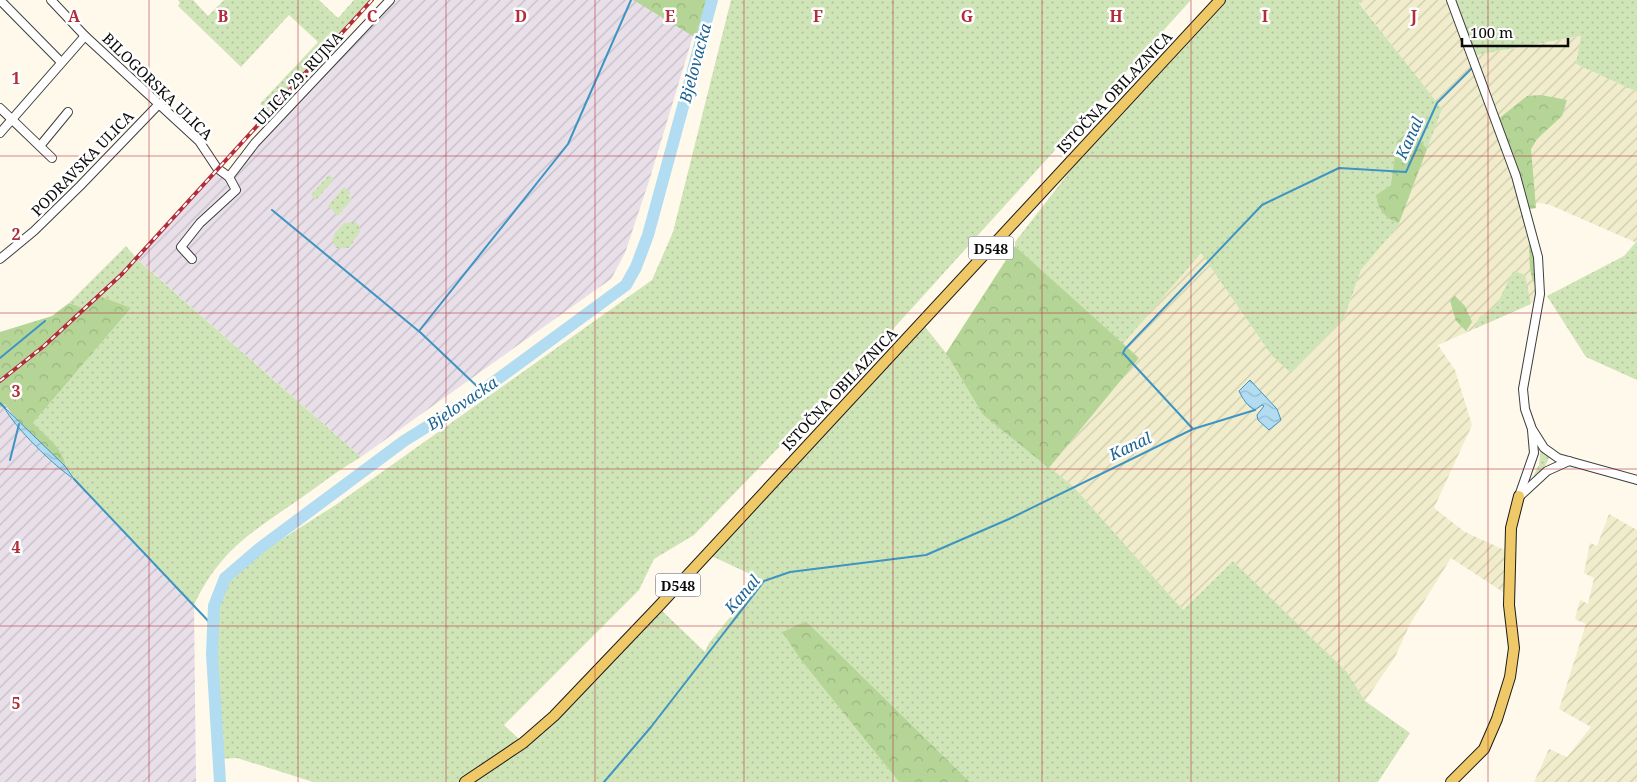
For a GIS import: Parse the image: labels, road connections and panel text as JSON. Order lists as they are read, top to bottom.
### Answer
{
  "streets": {
    "main road": ["ISTOČNA OBILAZNICA", "D548"],
    "street": ["ULICA 29. RUJNA", "BILOGORSKA ULICA", "PODRAVSKA ULICA"]
  },
  "crossings": [
    ["ULICA 29. RUJNA", "BILOGORSKA ULICA"],
    ["BILOGORSKA ULICA", "PODRAVSKA ULICA"]
  ],
  "water": ["Bjelovacka", "Kanal"],
  "scale_bar": "100 m",
  "grid": {
    "columns": [
      "A",
      "B",
      "C",
      "D",
      "E",
      "F",
      "G",
      "H",
      "I",
      "J"
    ],
    "rows": [
      "1",
      "2",
      "3",
      "4",
      "5"
    ]
  }
}
